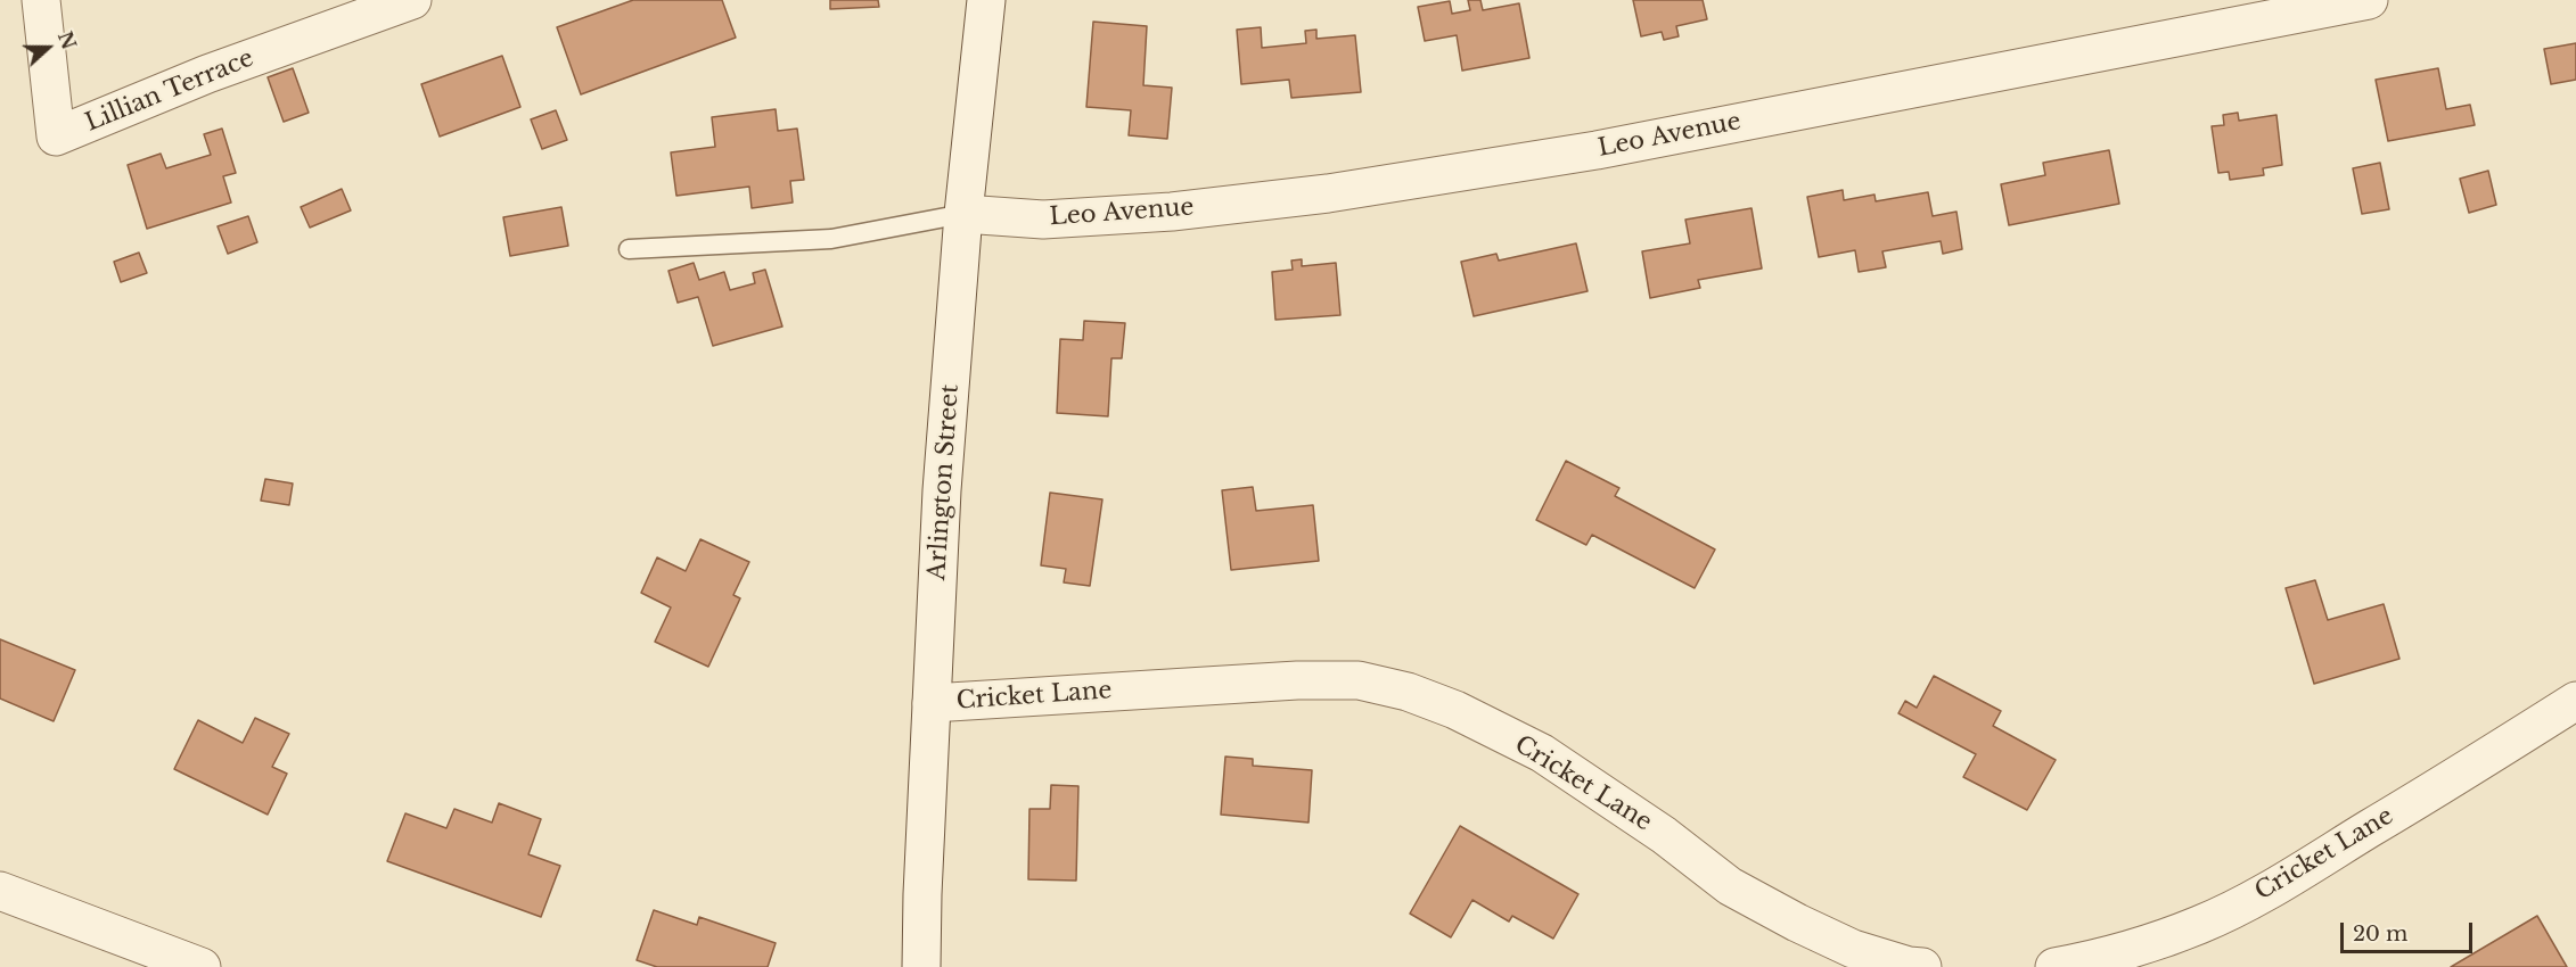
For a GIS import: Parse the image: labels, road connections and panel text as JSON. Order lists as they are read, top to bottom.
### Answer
{
  "streets": {
    "street": [
      "Lillian Terrace",
      "Leo Avenue",
      "Arlington Street",
      "Cricket Lane"
    ]
  },
  "crossings": [
    ["Leo Avenue", "Arlington Street"],
    ["Arlington Street", "Cricket Lane"]
  ],
  "scale_bar": "20 m",
  "north": "right"
}
